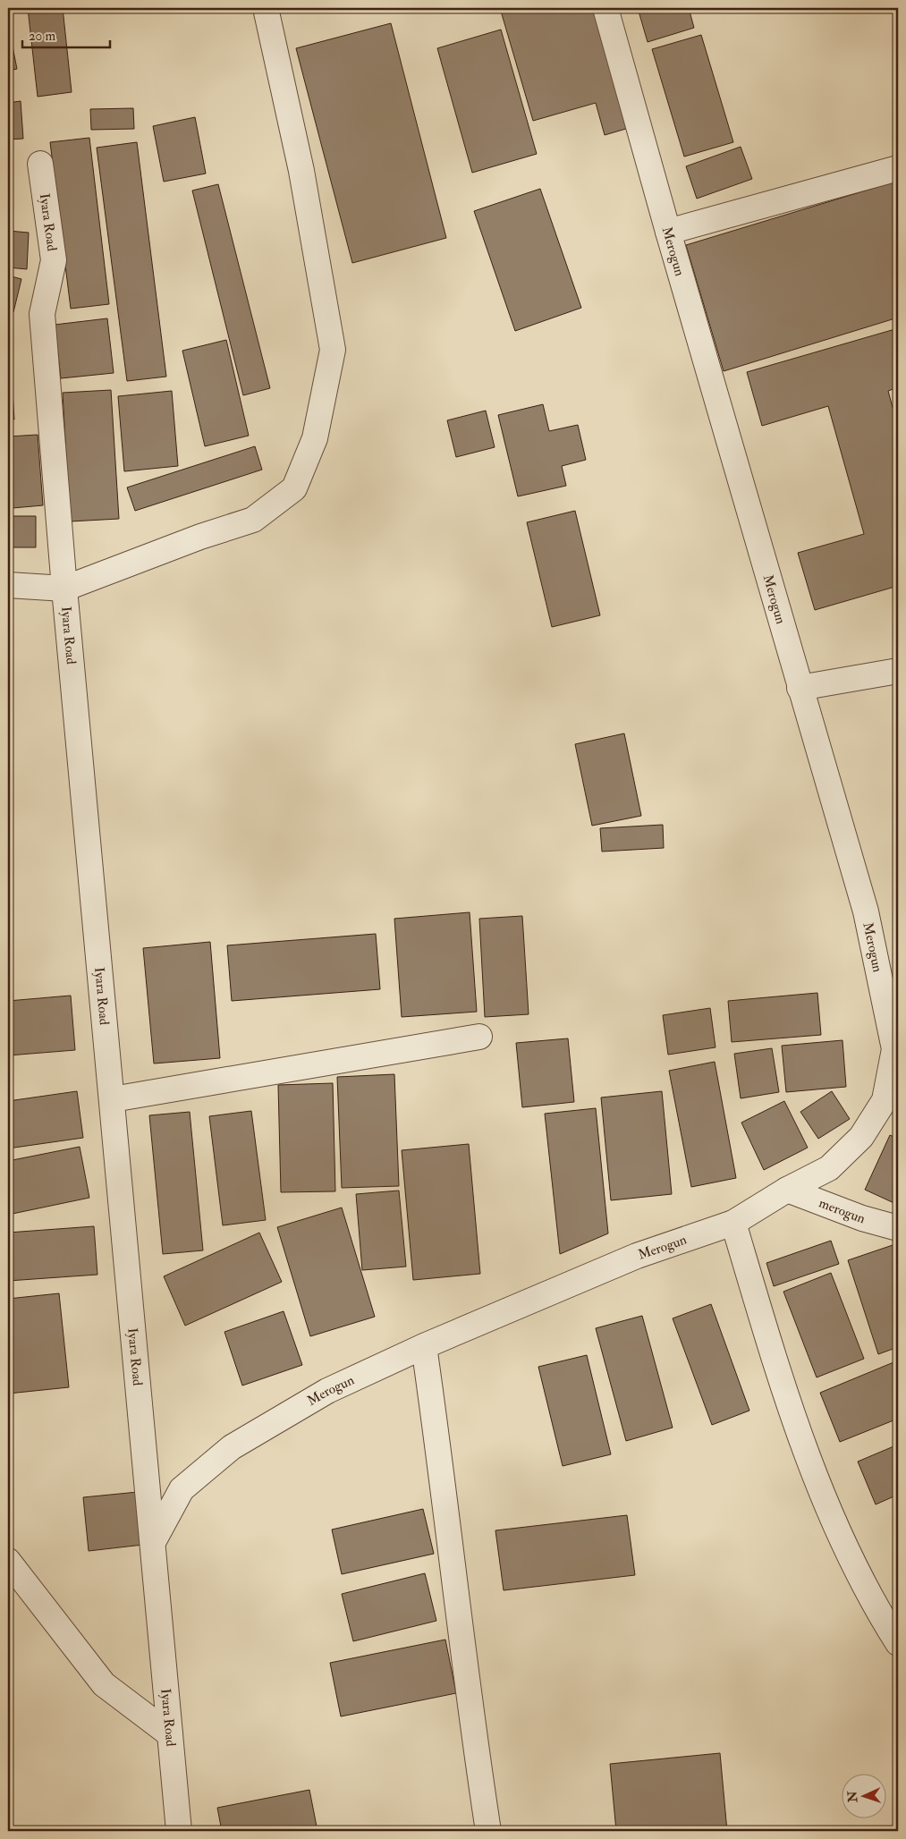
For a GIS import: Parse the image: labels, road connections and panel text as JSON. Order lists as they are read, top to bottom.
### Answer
{
  "streets": {
    "street": ["Iyara Road", "Merogun", "merogun"]
  },
  "crossings": [
    ["Iyara Road", "Merogun"],
    ["Merogun", "merogun"]
  ],
  "scale_bar": "20 m",
  "north": "left"
}
